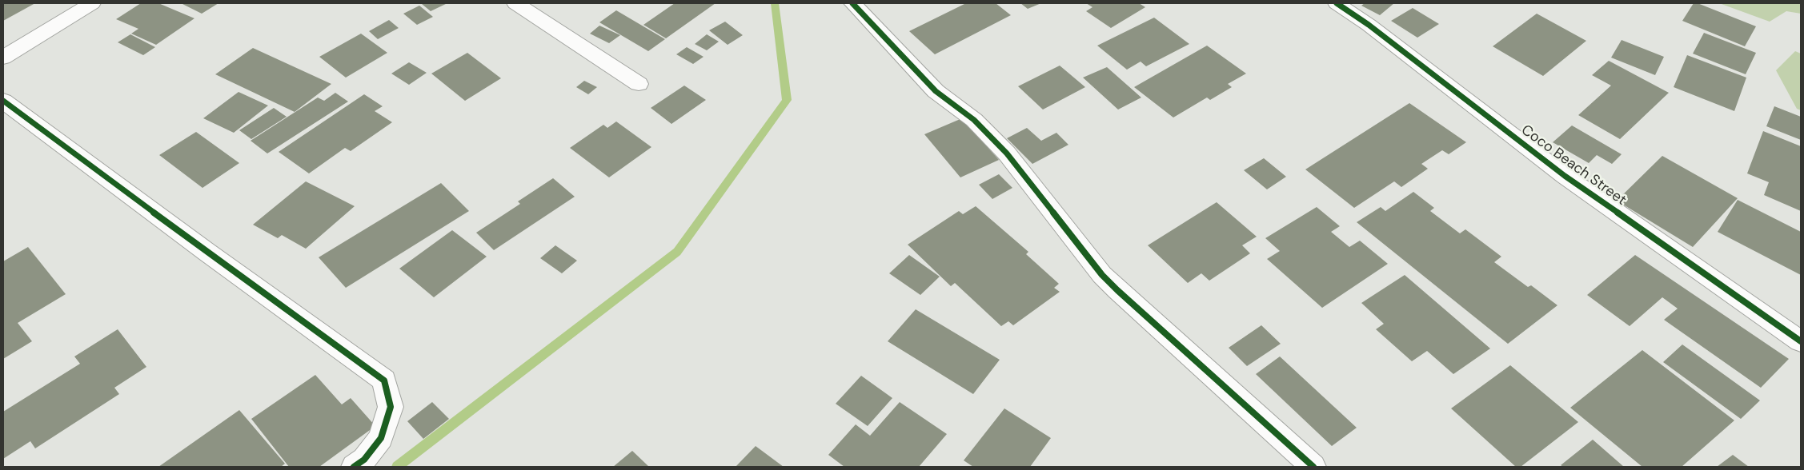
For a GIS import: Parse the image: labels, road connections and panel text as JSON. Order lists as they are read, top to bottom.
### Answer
{
  "streets": {
    "street": ["Coco Beach Street"]
  }
}
